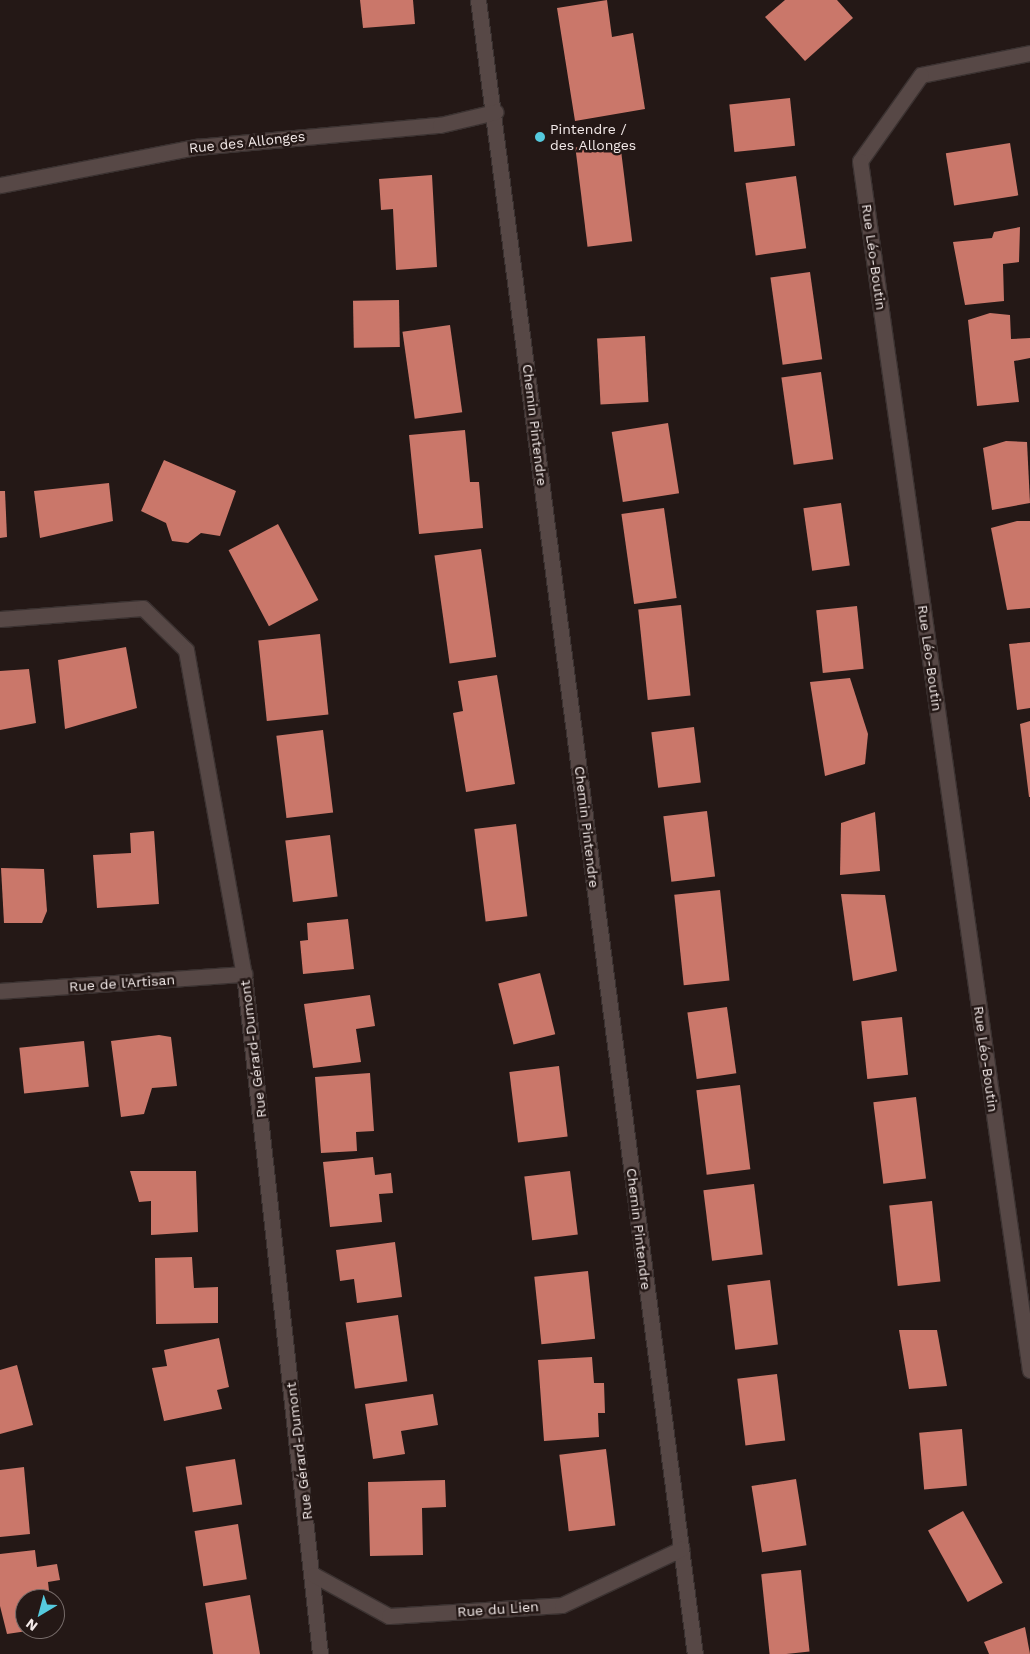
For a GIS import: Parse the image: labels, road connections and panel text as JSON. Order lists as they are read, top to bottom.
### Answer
{
  "streets": {
    "street": [
      "Rue des Allonges",
      "Rue Léo-Boutin",
      "Chemin Pintendre",
      "Rue de l'Artisan",
      "Rue Gérard-Dumont",
      "Rue du Lien"
    ]
  },
  "crossings": [
    ["Rue des Allonges", "Chemin Pintendre"],
    ["Chemin Pintendre", "Rue du Lien"],
    ["Rue de l'Artisan", "Rue Gérard-Dumont"],
    ["Rue Gérard-Dumont", "Rue du Lien"]
  ],
  "places": ["Pintendre / des Allonges"],
  "north": "bottom left"
}
